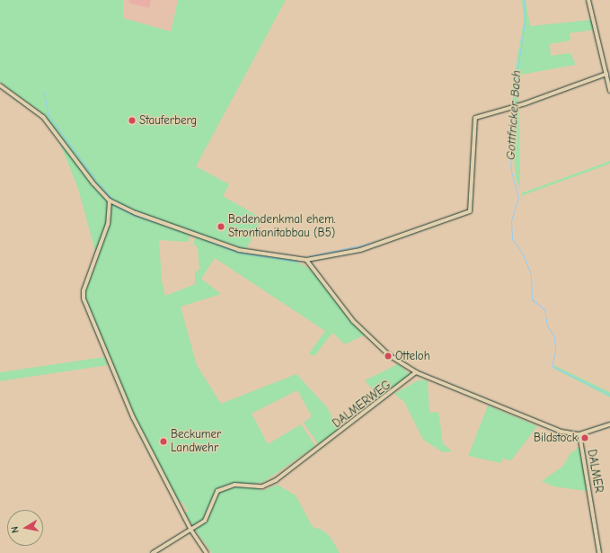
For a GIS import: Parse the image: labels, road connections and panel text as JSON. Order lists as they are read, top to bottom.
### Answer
{
  "streets": {
    "street": ["DALMERWEG", "DALMER"]
  },
  "water": ["Gottfricker Bach"],
  "places": [
    "Stauferberg",
    "Bodendenkmal ehem. Strontianitabbau (B5)",
    "Otteloh",
    "Bildstock",
    "Beckumer Landwehr"
  ],
  "north": "left"
}
